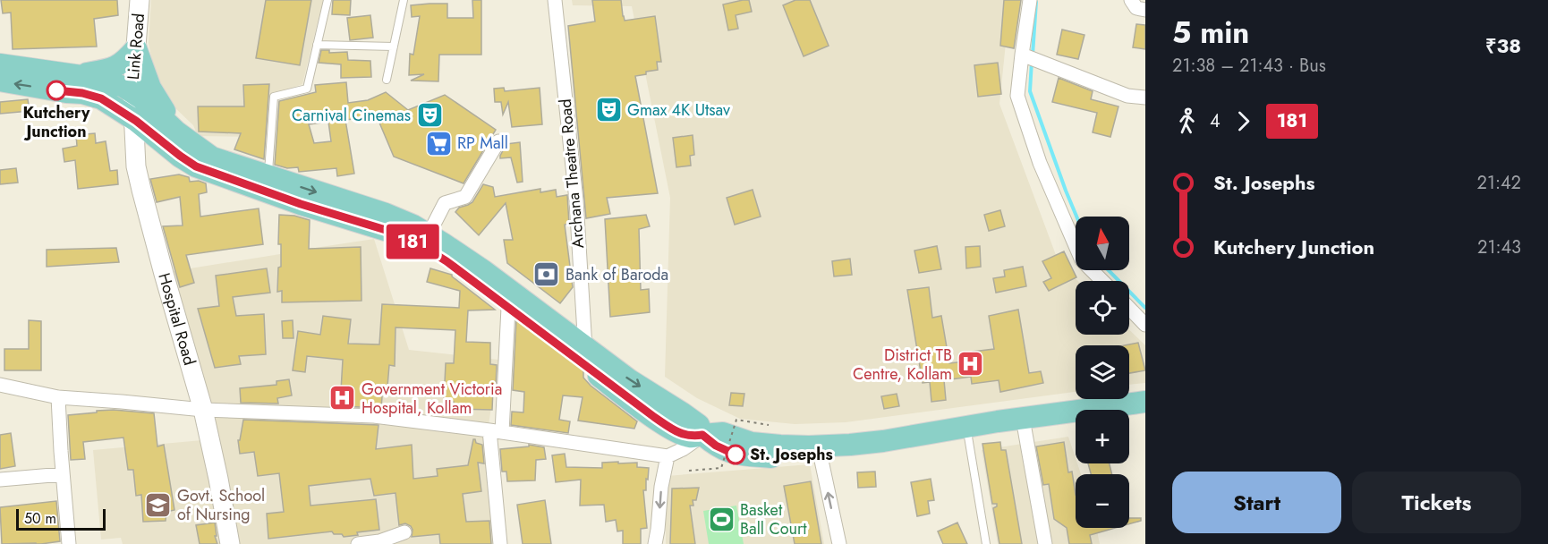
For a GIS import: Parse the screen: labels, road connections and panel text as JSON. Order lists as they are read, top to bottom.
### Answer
{
  "streets": {
    "main road": ["Link Road", "Hospital Road"],
    "street": ["Archana Theatre Road"]
  },
  "crossings": [
    ["Link Road", "Hospital Road"]
  ],
  "places": {
    "other": ["Kutchery Junction", "St. Josephs"],
    "theatre": ["Gmax 4K Utsav", "Carnival Cinemas"],
    "supermarket": ["RP Mall"],
    "bank": ["Bank of Baroda"],
    "hospital": ["District TB Centre, Kollam", "Government Victoria Hospital, Kollam"],
    "school or university": ["Govt. School of Nursing"],
    "sports": ["Basket Ball Court"]
  },
  "lines": ["bus line 181"],
  "scale_bar": "50 m",
  "north": "top",
  "page": {
    "on_map": "181",
    "heading": ["5 min", "21:38 – 21:43 · Bus", "₹38"],
    "legs": ["4", "181"],
    "list": [
      {
        "name": "St. Josephs",
        "value": "21:42"
      },
      {
        "name": "Kutchery Junction",
        "value": "21:43"
      }
    ],
    "map_buttons": ["+", "−"],
    "buttons": ["Start", "Tickets"],
    "scale": "50 m"
  }
}
